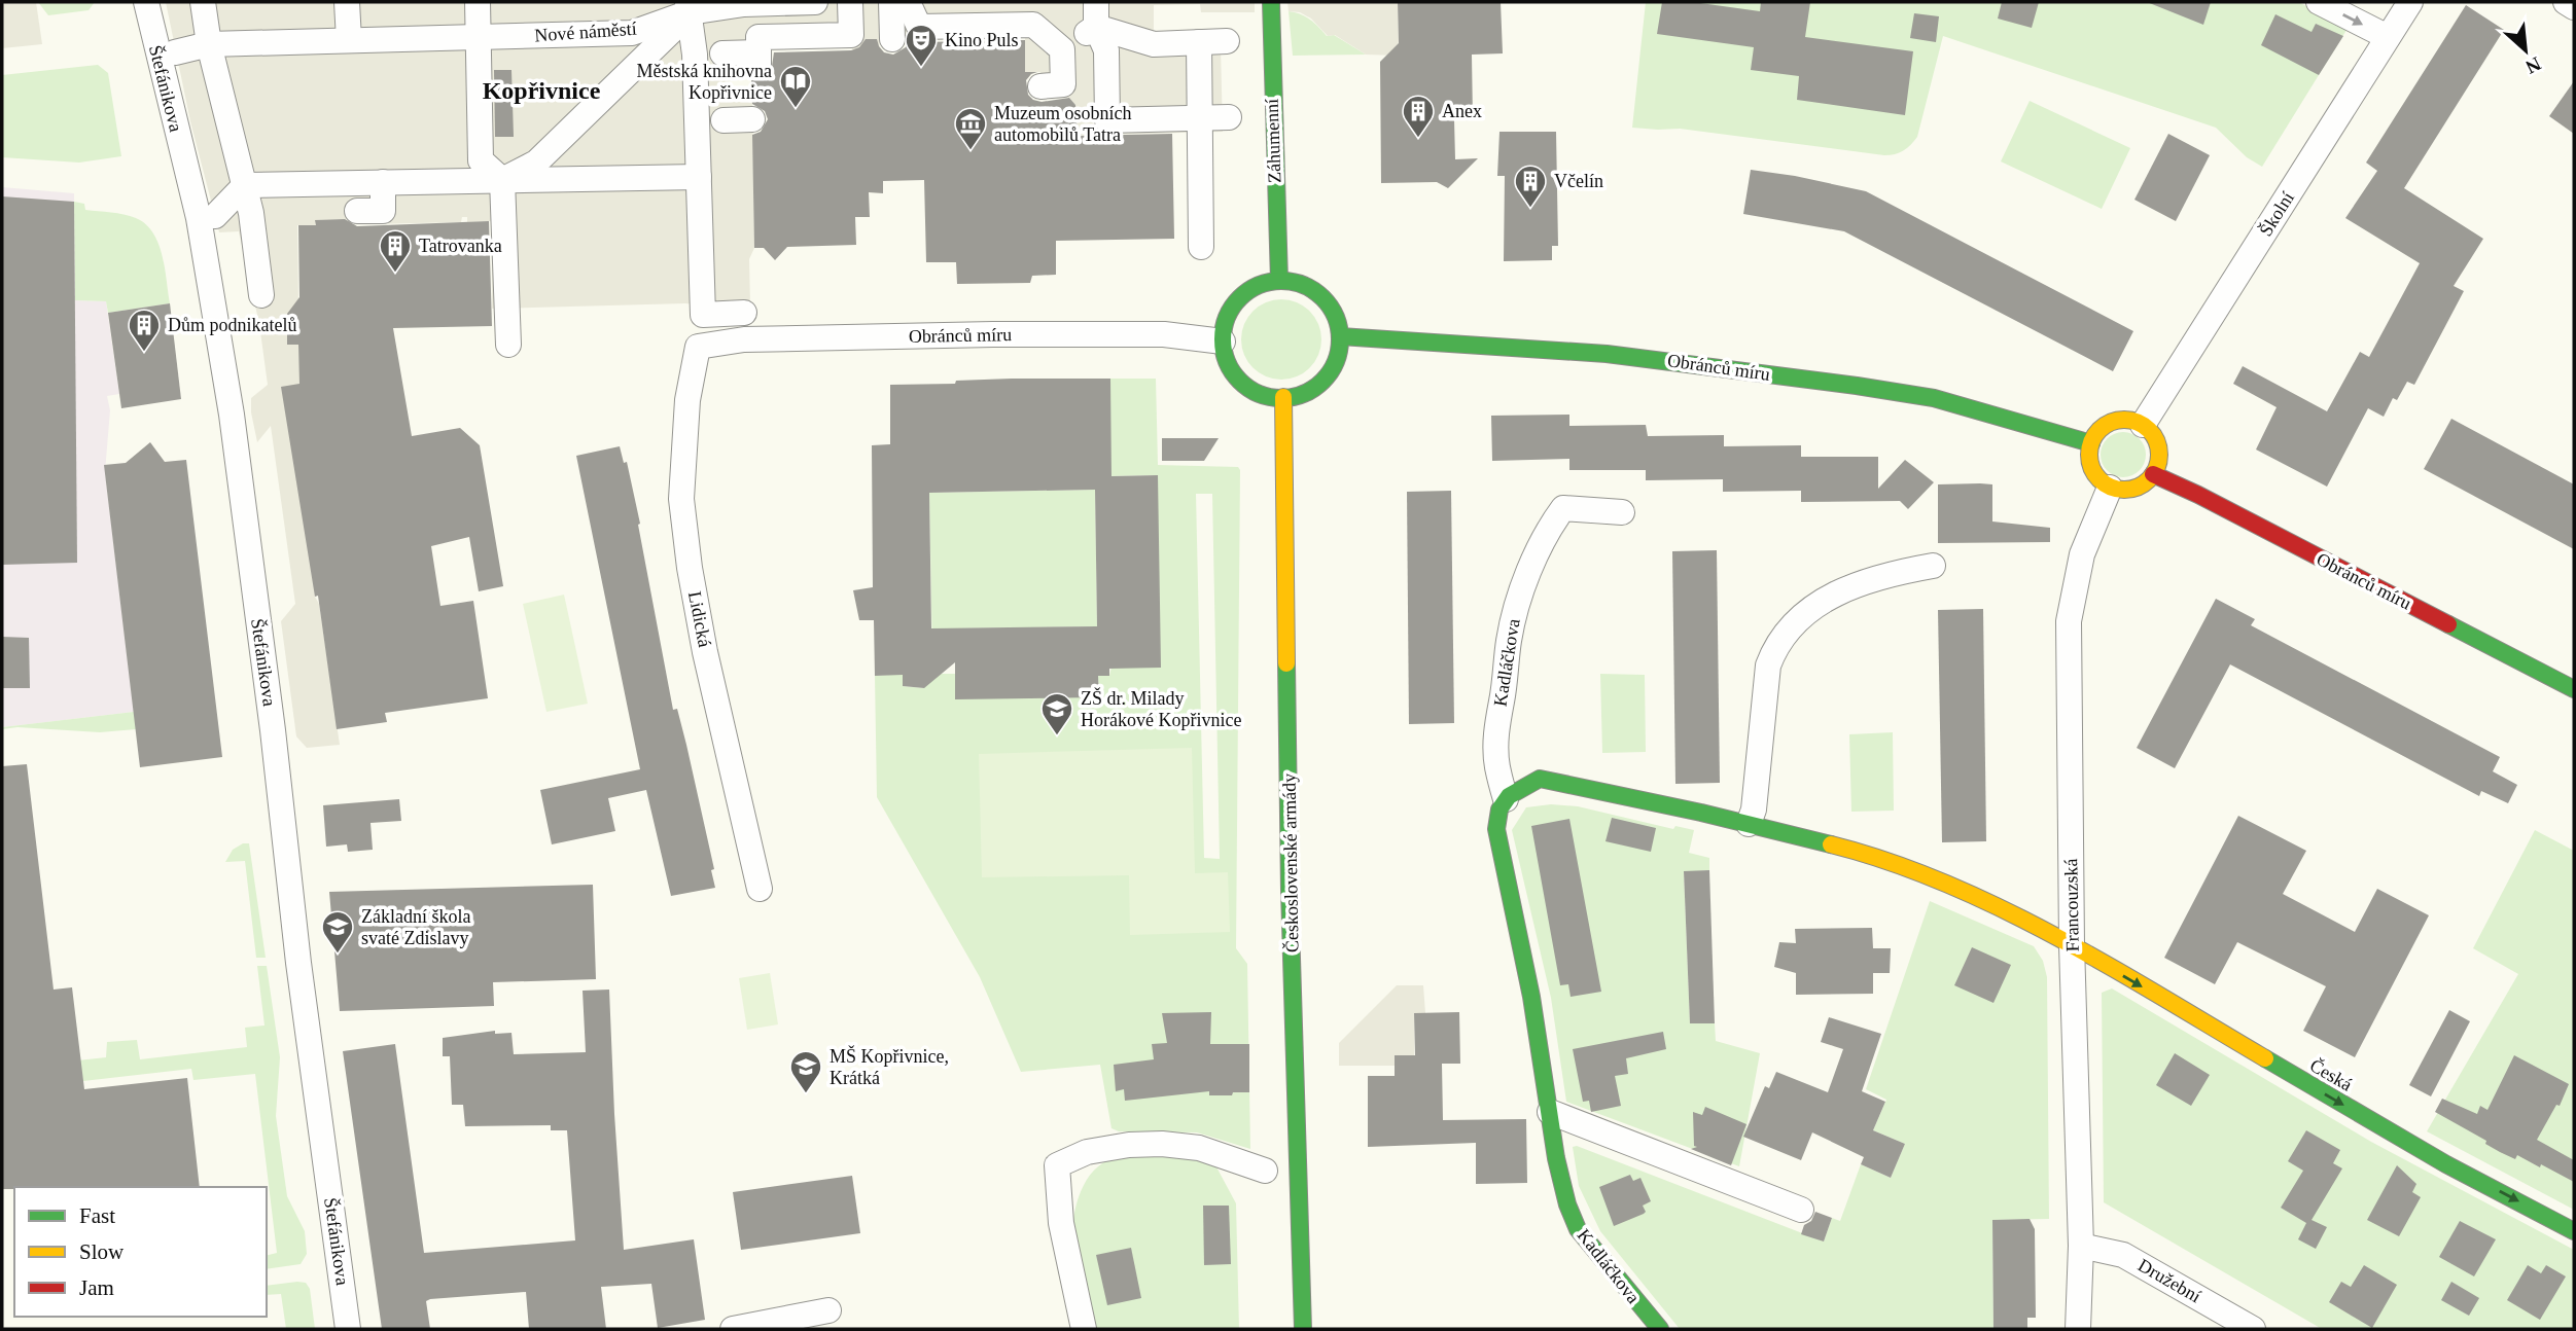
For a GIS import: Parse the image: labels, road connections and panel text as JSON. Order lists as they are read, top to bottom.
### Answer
{
  "streets": {
    "main road": [
      "Záhumenní",
      "Obránců míru",
      "Kadláčkova",
      "Československé armády",
      "Česká"
    ],
    "street": [
      "Nové náměstí",
      "Štefánikova",
      "Školní",
      "Lidická",
      "Francouzská",
      "Družební"
    ]
  },
  "crossings": [
    ["Záhumenní", "Obránců míru"],
    ["Záhumenní", "Československé armády"],
    ["Školní", "Obránců míru"],
    ["Školní", "Francouzská"],
    ["Obránců míru", "Lidická"],
    ["Obránců míru", "Československé armády"],
    ["Obránců míru", "Francouzská"],
    ["Francouzská", "Česká"],
    ["Francouzská", "Družební"]
  ],
  "one_way": ["Česká"],
  "districts": ["Kopřivnice"],
  "places": {
    "theatre": ["Kino Puls"],
    "library": ["Městská knihovna Kopřivnice"],
    "building": [
      "Anex",
      "Včelín",
      "Tatrovanka",
      "Dům podnikatelů"
    ],
    "museum": ["Muzeum osobních automobilů Tatra"],
    "school or university": ["ZŠ dr. Milady Horákové Kopřivnice", "Základní škola svaté Zdislavy", "MŠ Kopřivnice, Krátká"]
  },
  "legend": ["Fast", "Slow", "Jam"],
  "north": "bottom right"
}
